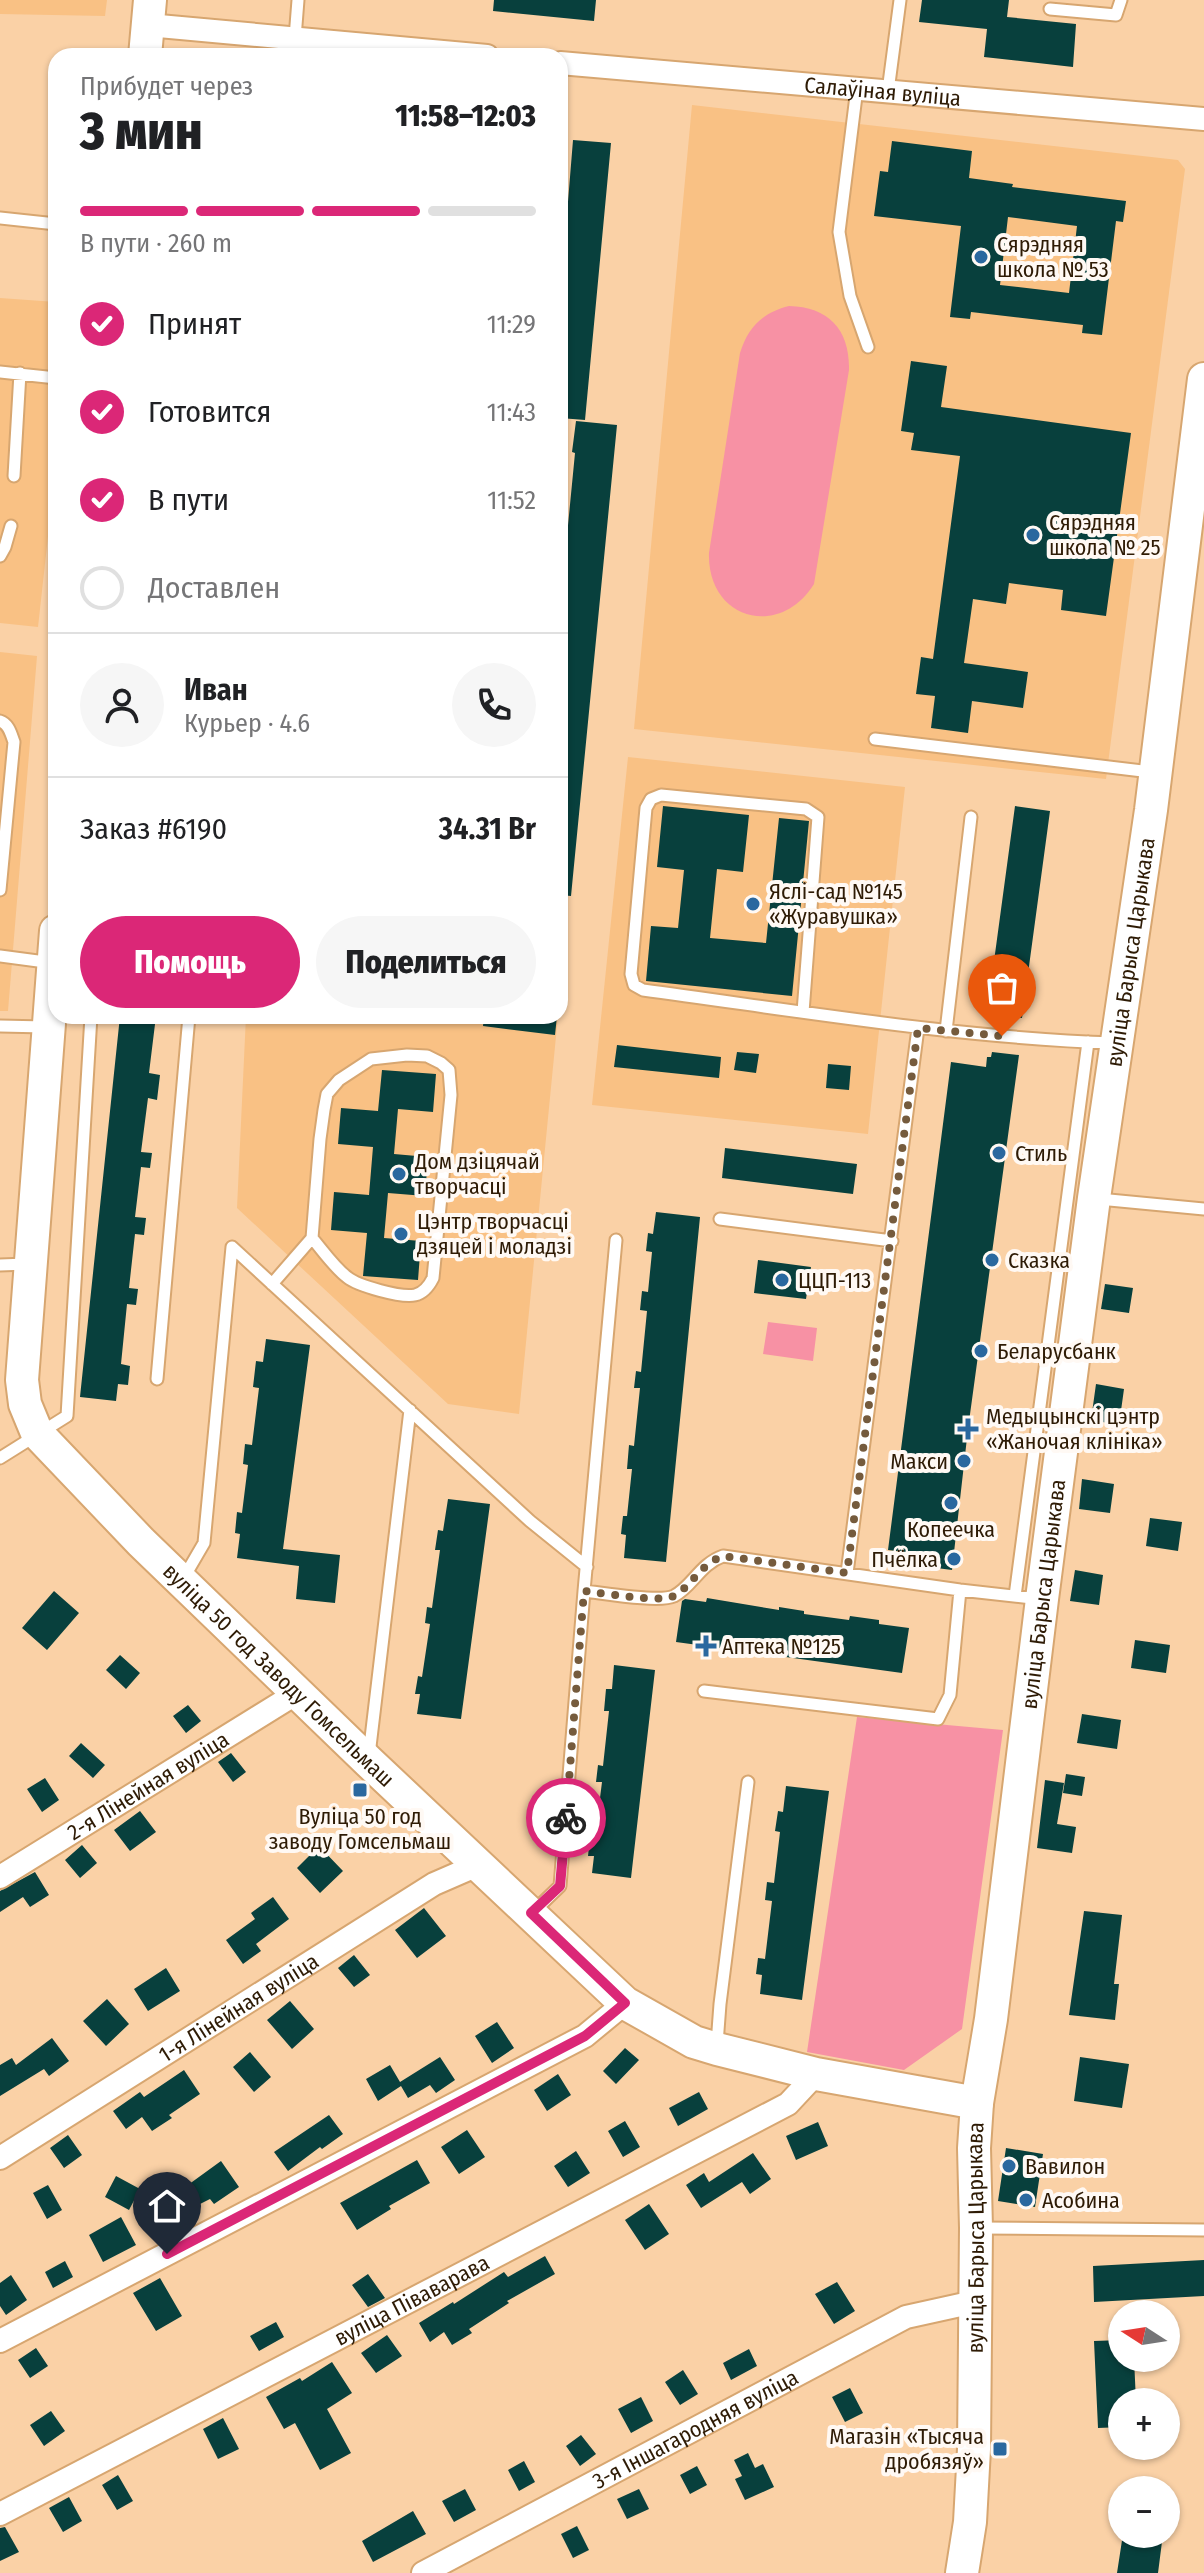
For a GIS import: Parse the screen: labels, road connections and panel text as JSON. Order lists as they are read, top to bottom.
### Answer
{
  "streets": {
    "main road": ["вуліца Барыса Царыкава", "вуліца 50 год Заводу Гомсельмаш"],
    "street": [
      "Салаўіная вуліца",
      "2-я Лінейная вуліца",
      "1-я Лінейная вуліца",
      "вуліца Піваварава",
      "3-я Іншагародняя вуліца"
    ]
  },
  "crossings": [
    ["вуліца Барыса Царыкава", "вуліца 50 год Заводу Гомсельмаш"],
    ["вуліца Барыса Царыкава", "3-я Іншагародняя вуліца"],
    ["вуліца 50 год Заводу Гомсельмаш", "2-я Лінейная вуліца"],
    ["вуліца 50 год Заводу Гомсельмаш", "1-я Лінейная вуліца"],
    ["вуліца 50 год Заводу Гомсельмаш", "вуліца Піваварава"]
  ],
  "places": {
    "other": [
      "Сярэдняя школа № 53",
      "Сярэдняя школа № 25",
      "Яслі-сад №145 «Журавушка»",
      "Стиль",
      "Дом дзіцячай творчасці",
      "Цэнтр творчасці дзяцей і моладзі",
      "Сказка",
      "ЦЦП-113",
      "Беларусбанк",
      "Макси",
      "Копеечка",
      "Пчёлка",
      "Вавилон",
      "Асобина"
    ],
    "health": ["Медыцынскі цэнтр «Жаночая клініка»", "Аптека №125"],
    "transit": ["Вуліца 50 год заводу Гомсельмаш", "Магазін «Тысяча дробязяў»"]
  },
  "north": "left",
  "page": {
    "heading": ["3 мин", "Прибудет через", "11:58–12:03"],
    "panel": [
      "Иван",
      "Курьер · 4.6",
      "Заказ #6190",
      "34.31 Br"
    ],
    "bar": "В пути · 260 m",
    "list": [
      ["Принят", "11:29"],
      ["Готовится", "11:43"],
      ["В пути", "11:52"],
      "Доставлен"
    ],
    "buttons": ["Помощь", "Поделиться"],
    "map_buttons": ["+", "−"]
  }
}
